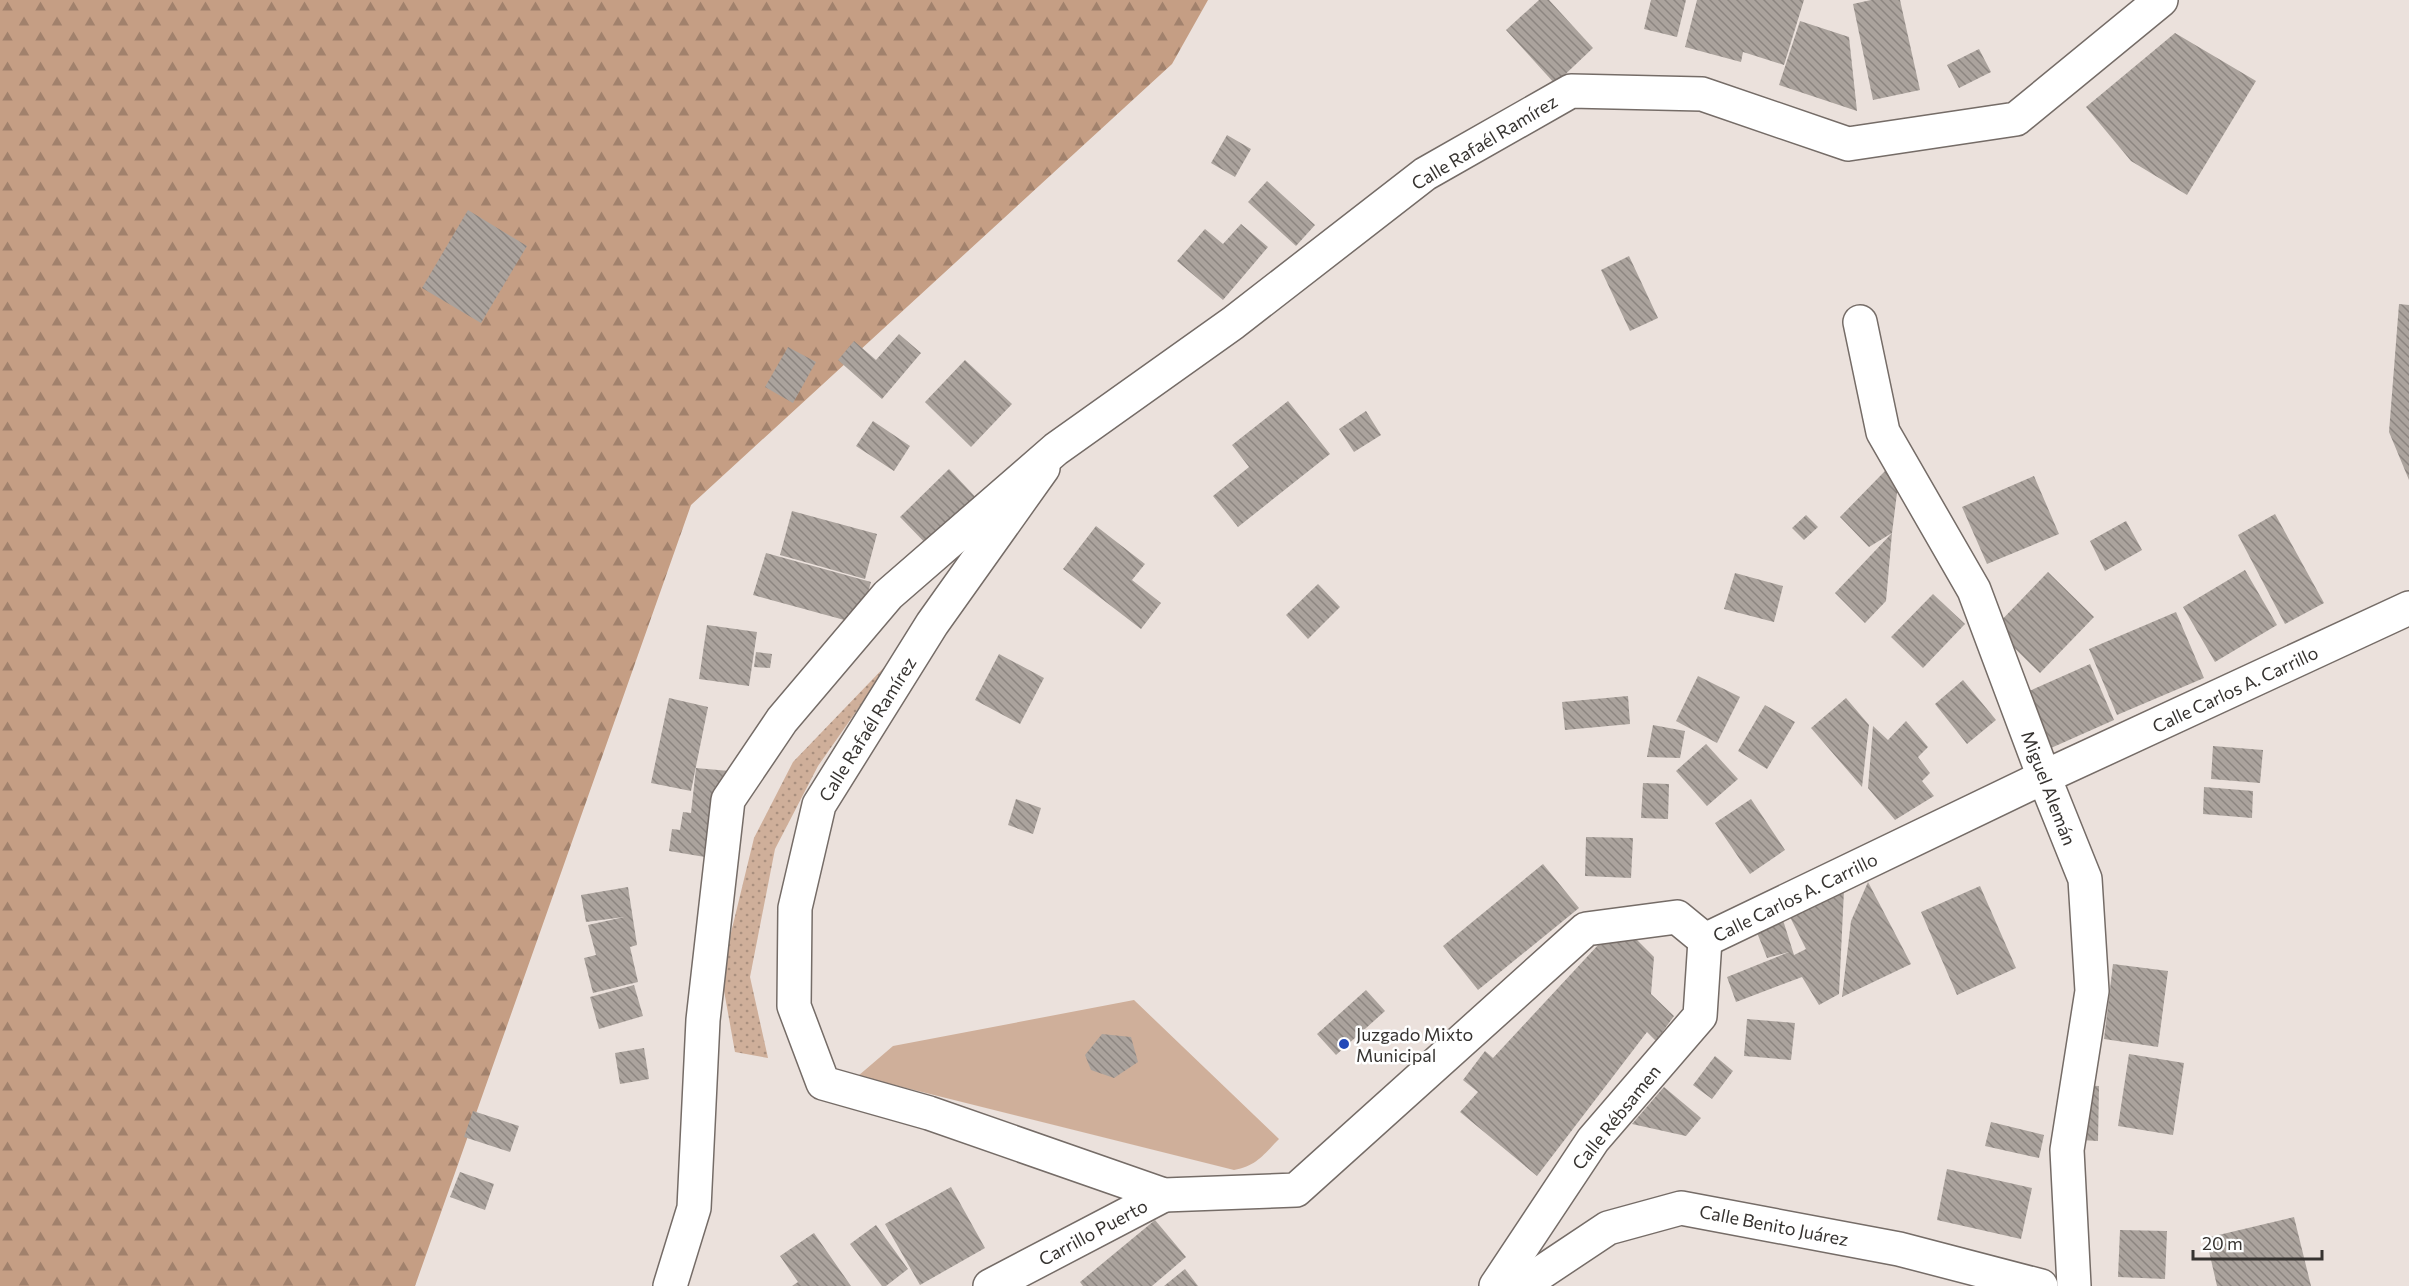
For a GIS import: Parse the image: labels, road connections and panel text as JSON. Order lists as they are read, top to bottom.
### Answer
{
  "streets": {
    "street": [
      "Calle Rafaél Ramírez",
      "Calle Carlos A. Carrillo",
      "Miguel Alemán",
      "Calle Rébsamen",
      "Calle Benito Juárez",
      "Carrillo Puerto"
    ]
  },
  "crossings": [
    ["Calle Rafaél Ramírez", "Calle Carlos A. Carrillo"],
    ["Calle Rafaél Ramírez", "Carrillo Puerto"],
    ["Calle Carlos A. Carrillo", "Miguel Alemán"],
    ["Calle Carlos A. Carrillo", "Calle Rébsamen"],
    ["Calle Carlos A. Carrillo", "Carrillo Puerto"]
  ],
  "places": ["Juzgado Mixto Municipal"],
  "scale_bar": "20 m"
}
